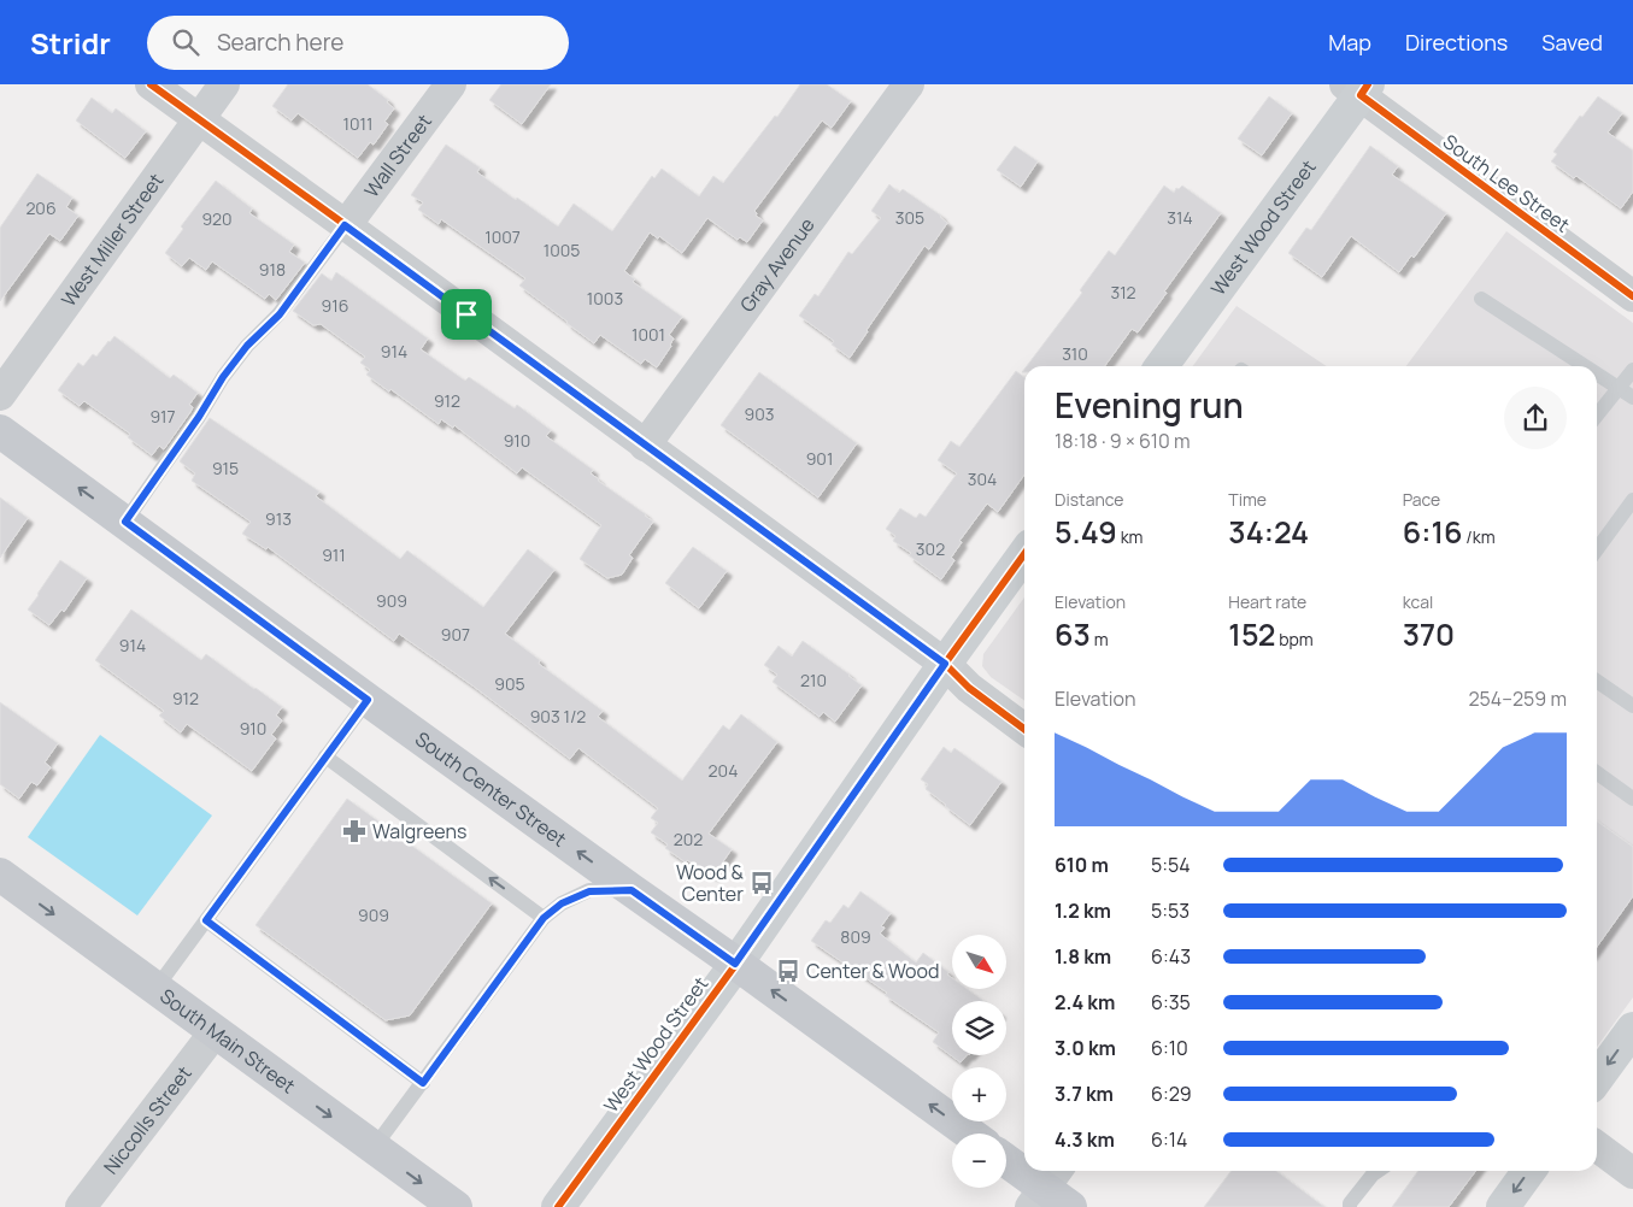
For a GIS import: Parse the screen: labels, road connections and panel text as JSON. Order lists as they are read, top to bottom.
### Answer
{
  "streets": {
    "main road": ["South Center Street", "South Main Street"],
    "street": [
      "Wall Street",
      "South Lee Street",
      "West Wood Street",
      "West Miller Street",
      "Gray Avenue",
      "Niccolls Street"
    ]
  },
  "crossings": [
    ["South Lee Street", "West Wood Street"],
    ["West Wood Street", "South Center Street"],
    ["South Main Street", "Niccolls Street"]
  ],
  "one_way": ["South Center Street", "South Main Street"],
  "places": {
    "pharmacy": ["Walgreens"],
    "bus stop": ["Wood & Center", "Center & Wood"]
  },
  "house_numbers": [
    "1011",
    "206",
    "305",
    "314",
    "920",
    "1007",
    "1005",
    "918",
    "312",
    "1003",
    "916",
    "1001",
    "914",
    "310",
    "912",
    "903",
    "917",
    "910",
    "901",
    "915",
    "304",
    "913",
    "302",
    "911",
    "909",
    "907",
    "914",
    "210",
    "905",
    "912",
    "903 1/2",
    "910",
    "204",
    "202",
    "909",
    "809"
  ],
  "north": "bottom right",
  "page": {
    "header": "Stridr",
    "search": "Search here",
    "nav": ["Map", "Directions", "Saved"],
    "heading": ["Evening run", "18:18 · 9 × 610 m"],
    "stats": [
      ["Distance", "5.49 km"],
      ["Time", "34:24"],
      ["Pace", "6:16 /km"],
      ["Elevation", "63 m"],
      ["Heart rate", "152 bpm"],
      ["kcal", "370"]
    ],
    "chart": ["Elevation", "254–259 m"],
    "list": [
      {
        "name": "610 m",
        "note": "5:54"
      },
      {
        "name": "1.2 km",
        "note": "5:53"
      },
      {
        "name": "1.8 km",
        "note": "6:43"
      },
      {
        "name": "2.4 km",
        "note": "6:35"
      },
      {
        "name": "3.0 km",
        "note": "6:10"
      },
      {
        "name": "3.7 km",
        "note": "6:29"
      },
      {
        "name": "4.3 km",
        "note": "6:14"
      }
    ],
    "map_buttons": ["+", "−"]
  }
}
